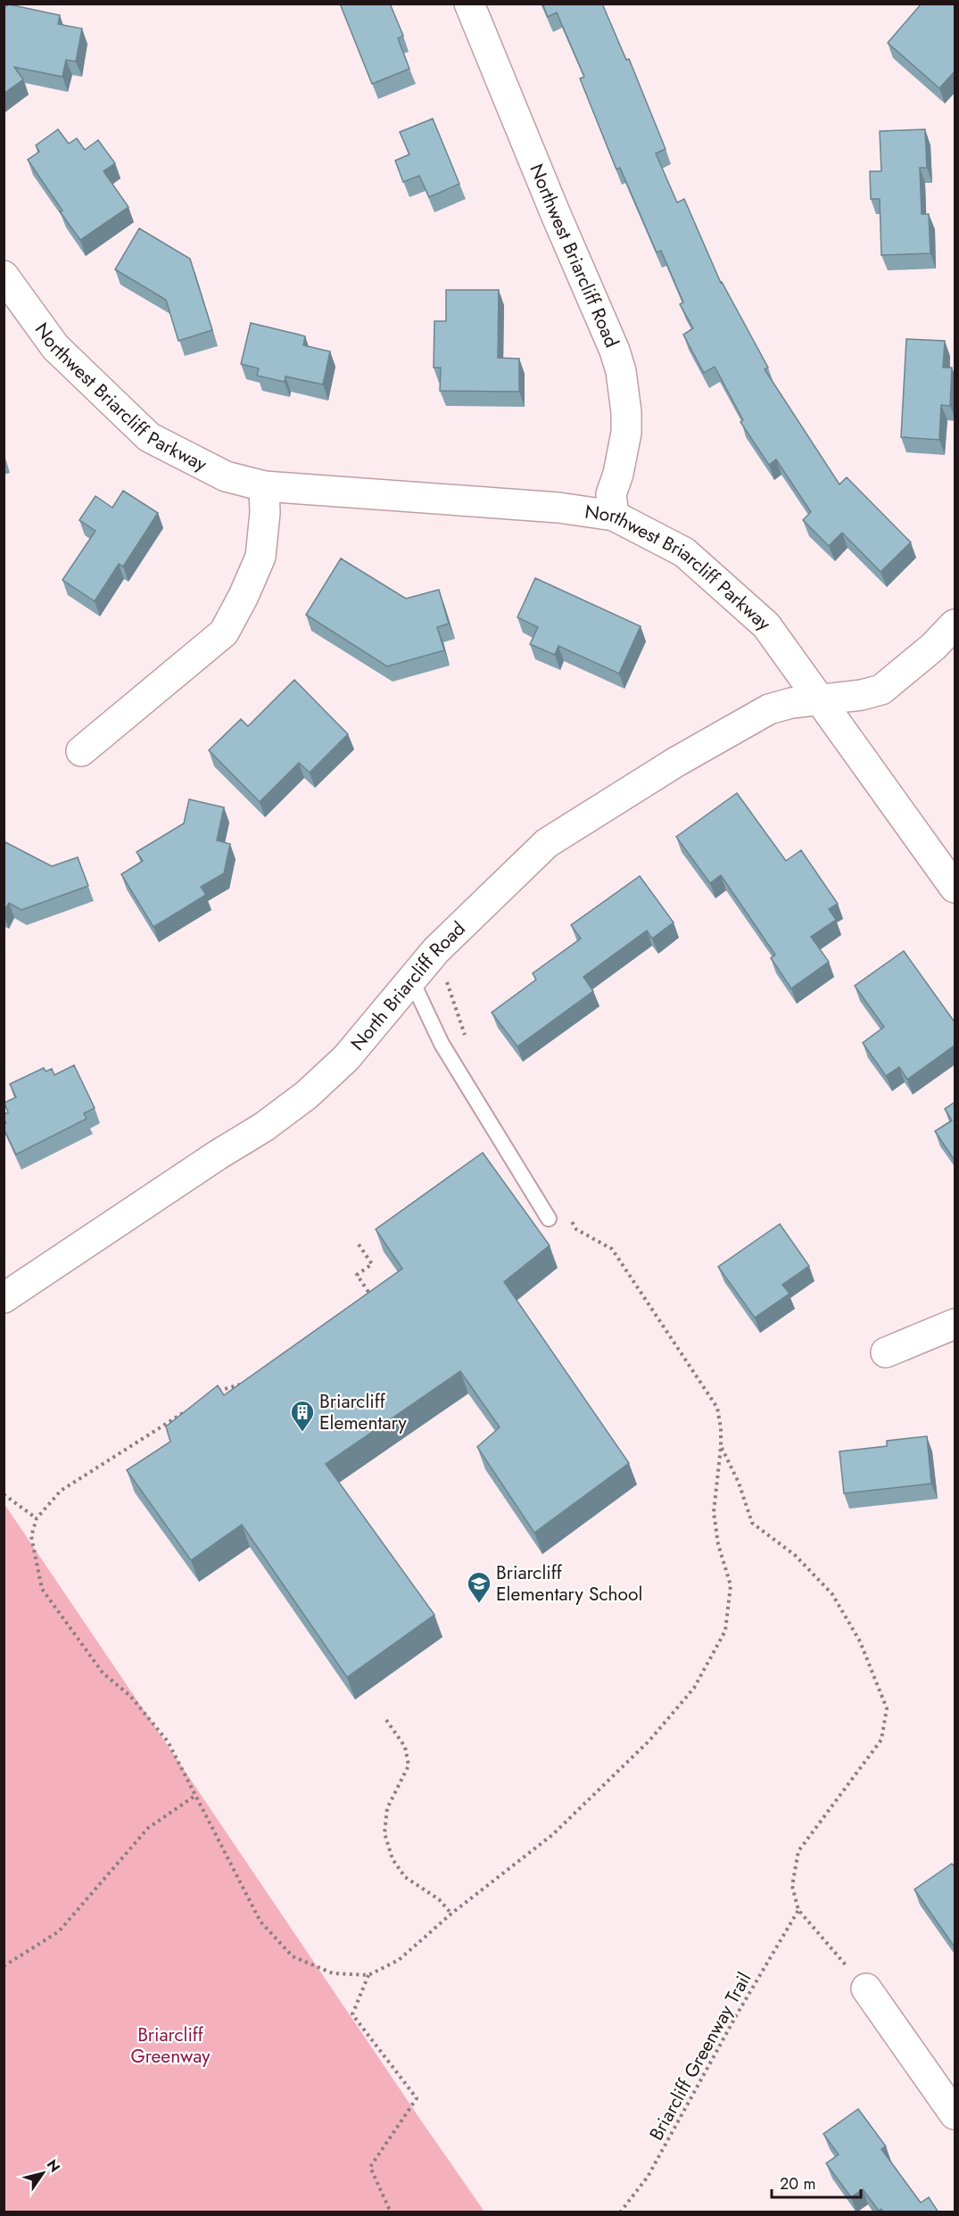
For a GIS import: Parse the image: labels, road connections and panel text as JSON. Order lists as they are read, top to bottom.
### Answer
{
  "streets": {
    "street": ["Northwest Briarcliff Road", "Northwest Briarcliff Parkway", "North Briarcliff Road"],
    "path": ["Briarcliff Greenway Trail"]
  },
  "crossings": [
    ["Northwest Briarcliff Road", "Northwest Briarcliff Parkway"],
    ["Northwest Briarcliff Parkway", "North Briarcliff Road"]
  ],
  "parks": ["Briarcliff Greenway"],
  "places": {
    "building": ["Briarcliff Elementary"],
    "school or university": ["Briarcliff Elementary School"]
  },
  "scale_bar": "20 m",
  "north": "top right"
}
